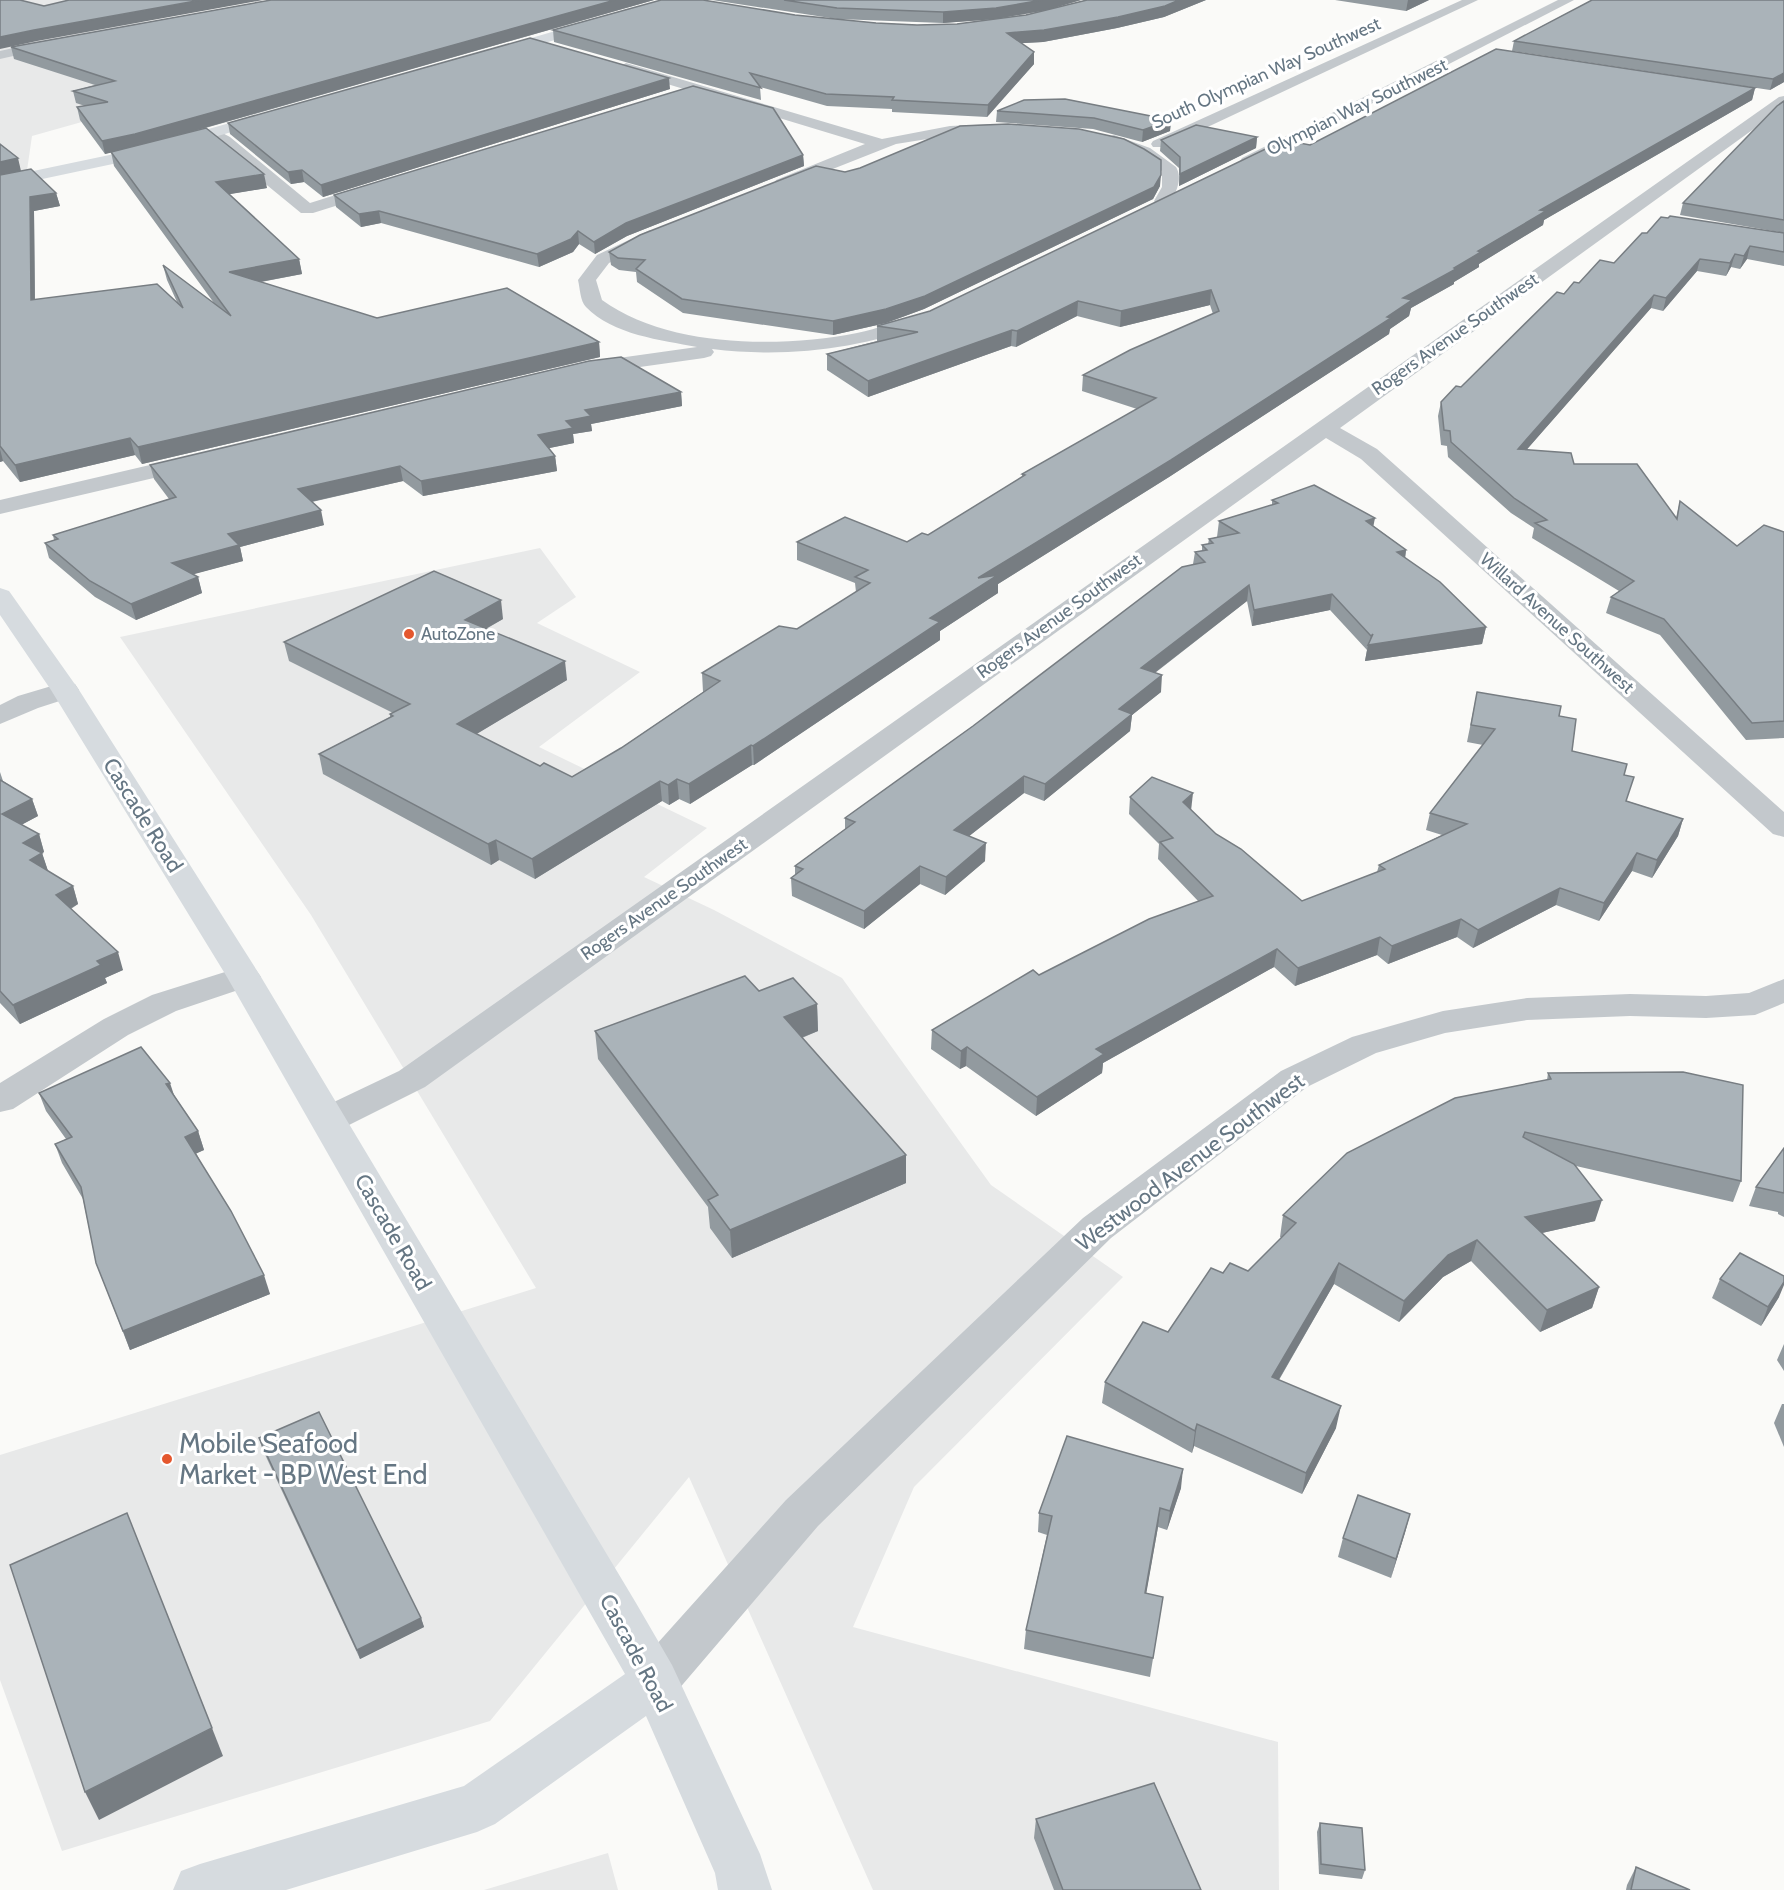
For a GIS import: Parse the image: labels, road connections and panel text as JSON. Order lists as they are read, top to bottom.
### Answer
{
  "streets": {
    "main road": ["Cascade Road"],
    "street": [
      "South Olympian Way Southwest",
      "Olympian Way Southwest",
      "Rogers Avenue Southwest",
      "Willard Avenue Southwest",
      "Westwood Avenue Southwest"
    ]
  },
  "crossings": [
    ["Rogers Avenue Southwest", "Willard Avenue Southwest"],
    ["Rogers Avenue Southwest", "Cascade Road"],
    ["Cascade Road", "Westwood Avenue Southwest"]
  ],
  "places": ["AutoZone", "Mobile Seafood Market - BP West End"]
}
